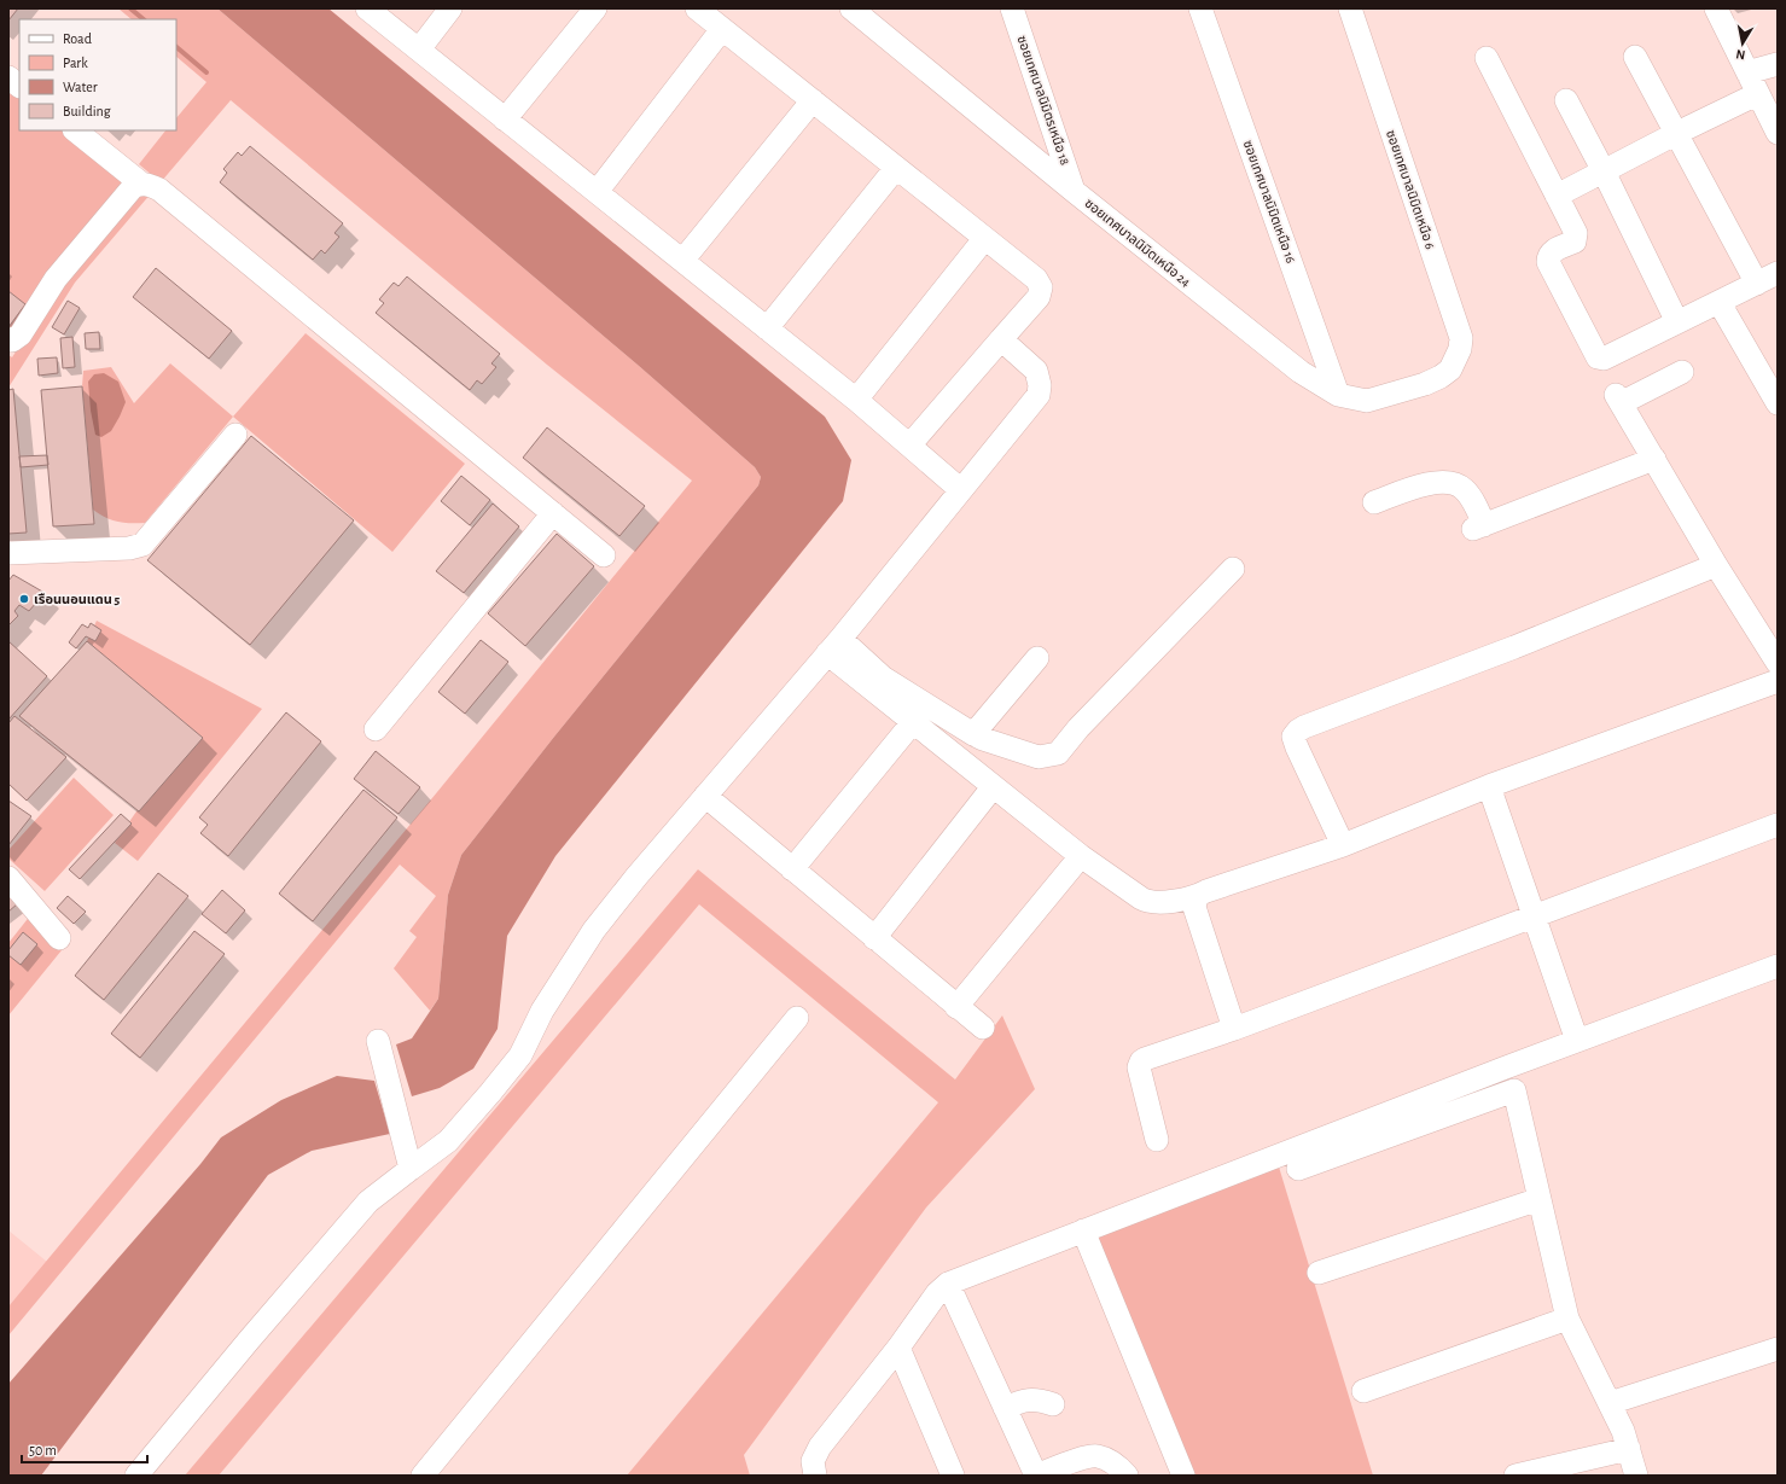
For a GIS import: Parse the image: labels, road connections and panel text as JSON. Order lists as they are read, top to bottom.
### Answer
{
  "streets": {
    "street": [
      "ซอยเทศบาลนิมิตรเหนือ 18",
      "ซอยเทศบาลนิมิตเหนือ 6",
      "ซอยเทศบาลนิมิตเหนือ 16",
      "ซอยเทศบาลนิมิตเหนือ 24"
    ]
  },
  "crossings": [
    ["ซอยเทศบาลนิมิตรเหนือ 18", "ซอยเทศบาลนิมิตเหนือ 24"],
    ["ซอยเทศบาลนิมิตเหนือ 6", "ซอยเทศบาลนิมิตเหนือ 24"],
    ["ซอยเทศบาลนิมิตเหนือ 16", "ซอยเทศบาลนิมิตเหนือ 24"]
  ],
  "places": ["เรือนนอนแดน 5"],
  "legend": [
    "Road",
    "Park",
    "Water",
    "Building"
  ],
  "scale_bar": "50 m",
  "north": "bottom"
}
